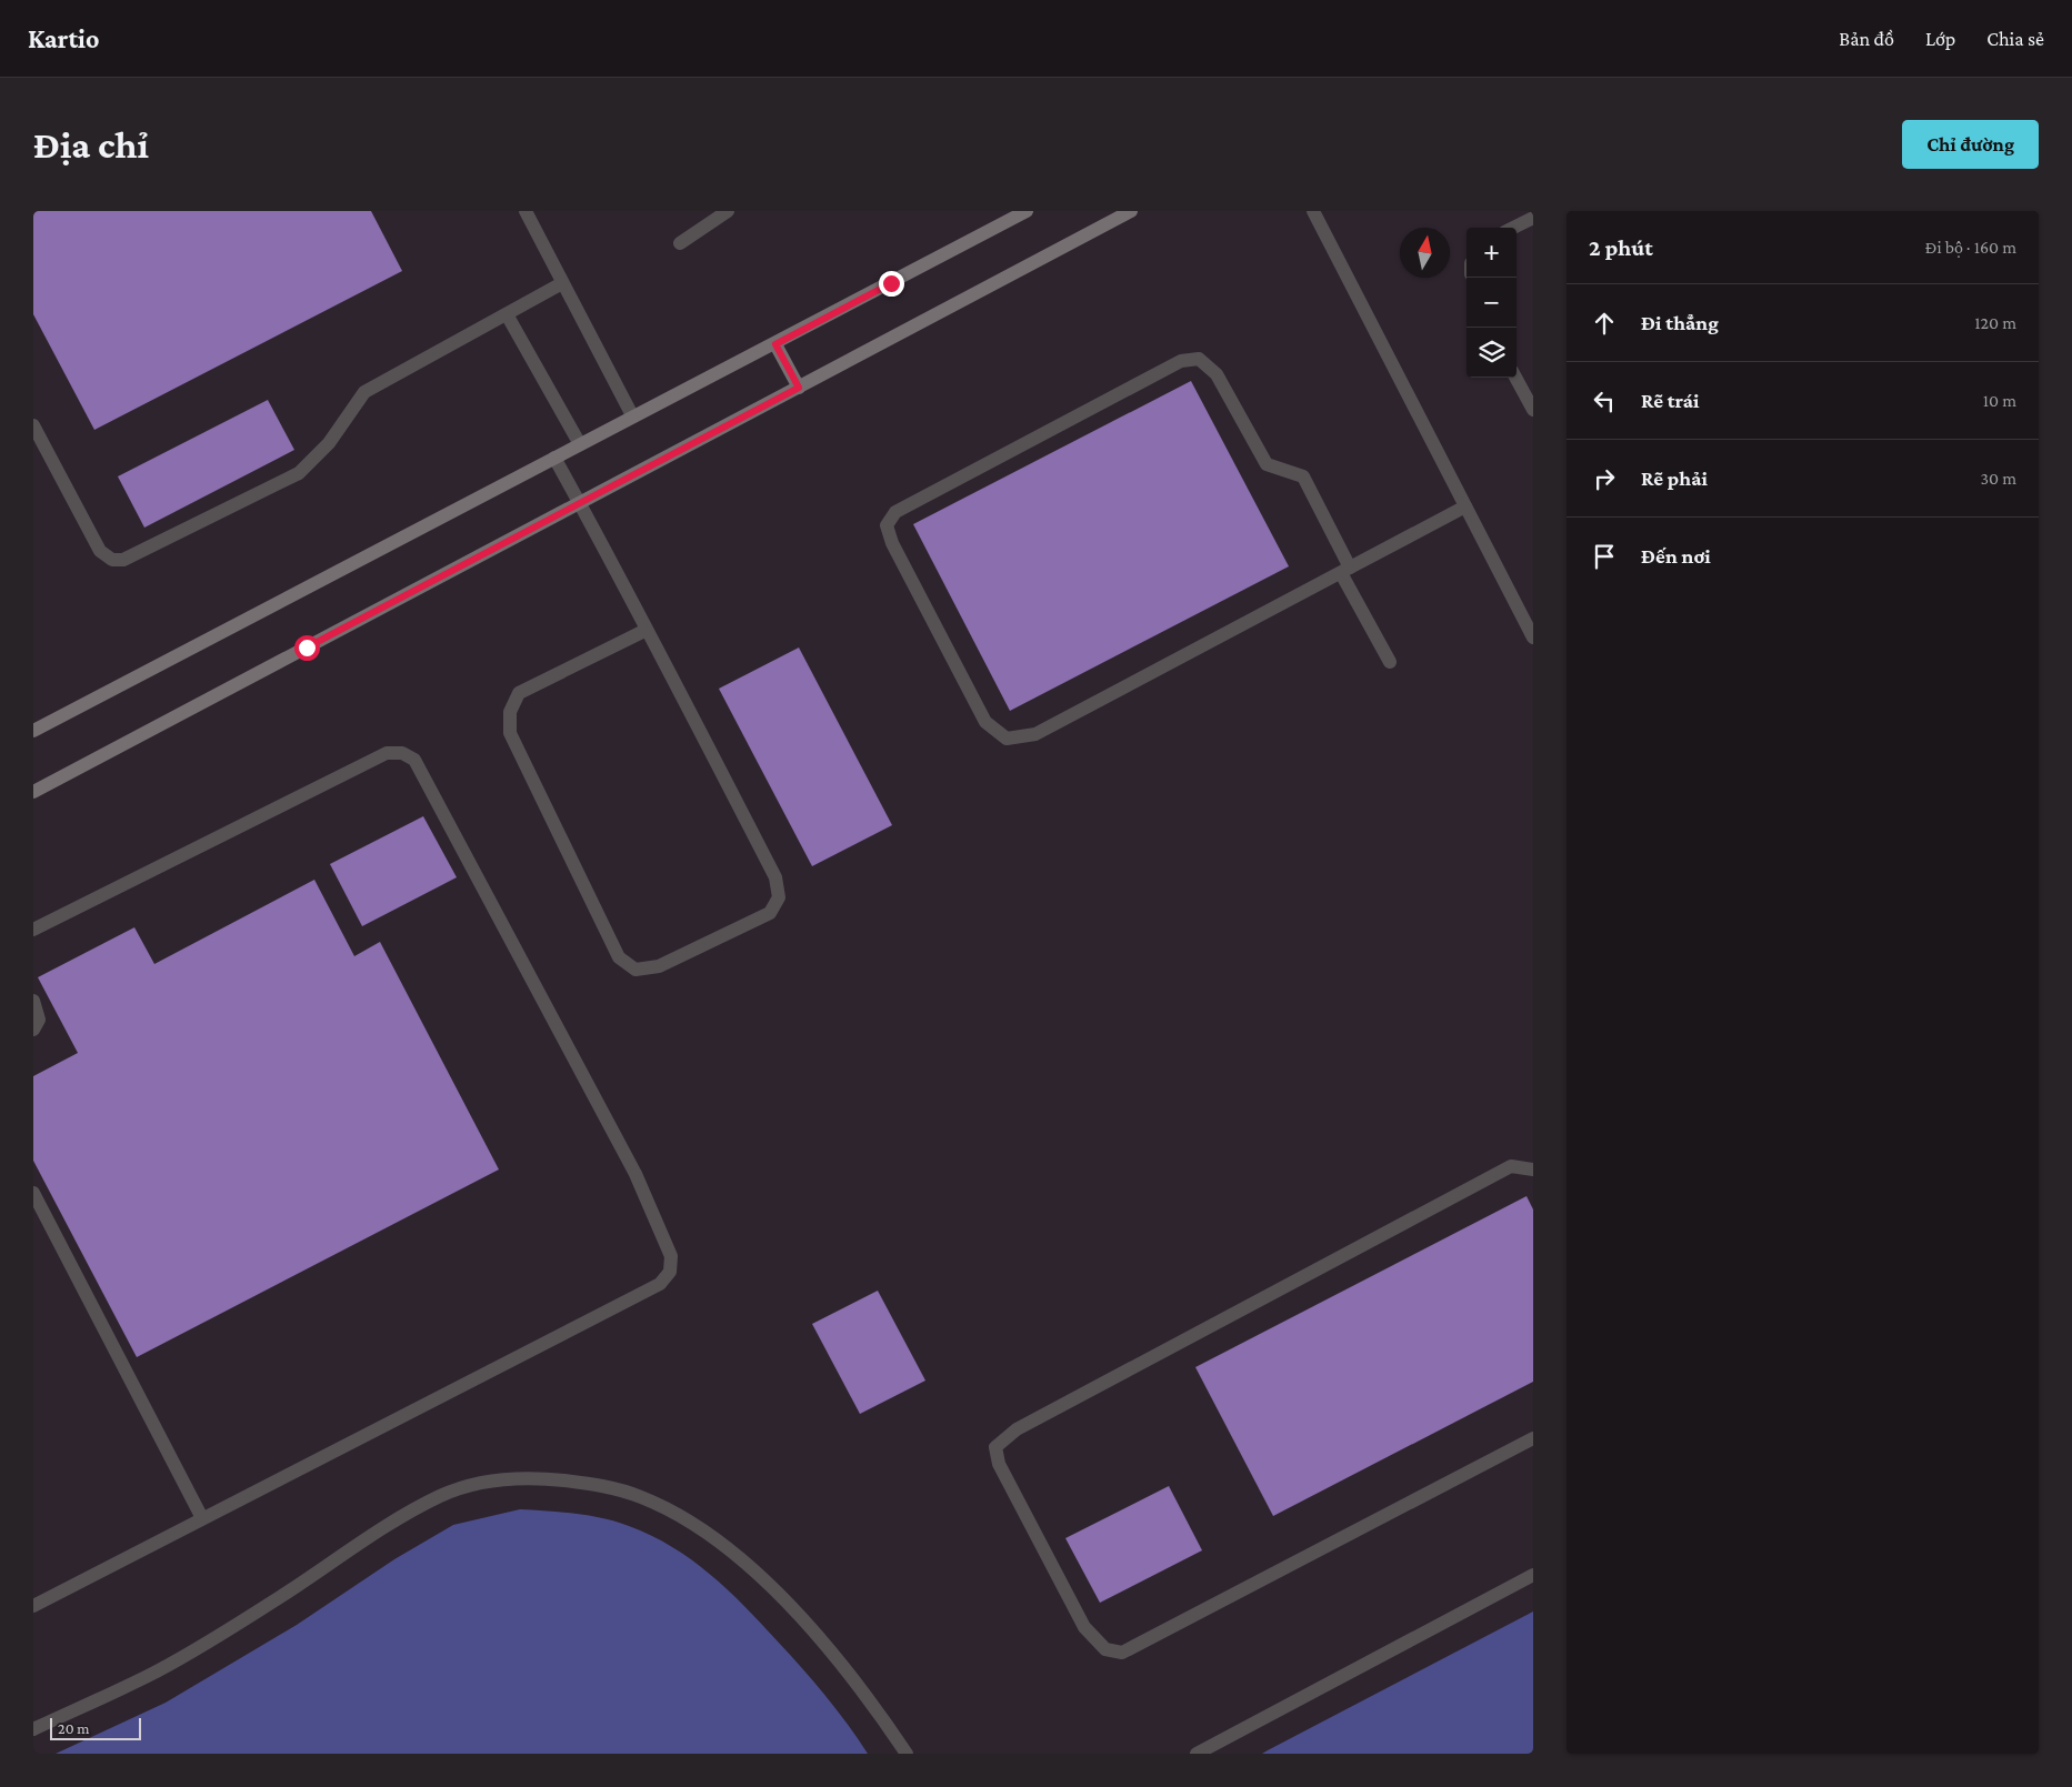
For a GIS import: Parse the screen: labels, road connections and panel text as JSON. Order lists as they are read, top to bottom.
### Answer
{
  "scale_bar": "20 m",
  "north": "top",
  "page": {
    "header": "Kartio",
    "nav": ["Bản đồ", "Lớp", "Chia sẻ"],
    "buttons": "Chỉ đường",
    "title": "Địa chỉ",
    "heading": ["2 phút", "Đi bộ · 160 m"],
    "map_buttons": ["+", "−"],
    "list": [
      ["Đi thẳng", "120 m"],
      ["Rẽ trái", "10 m"],
      ["Rẽ phải", "30 m"],
      "Đến nơi"
    ],
    "scale": "20 m"
  }
}
